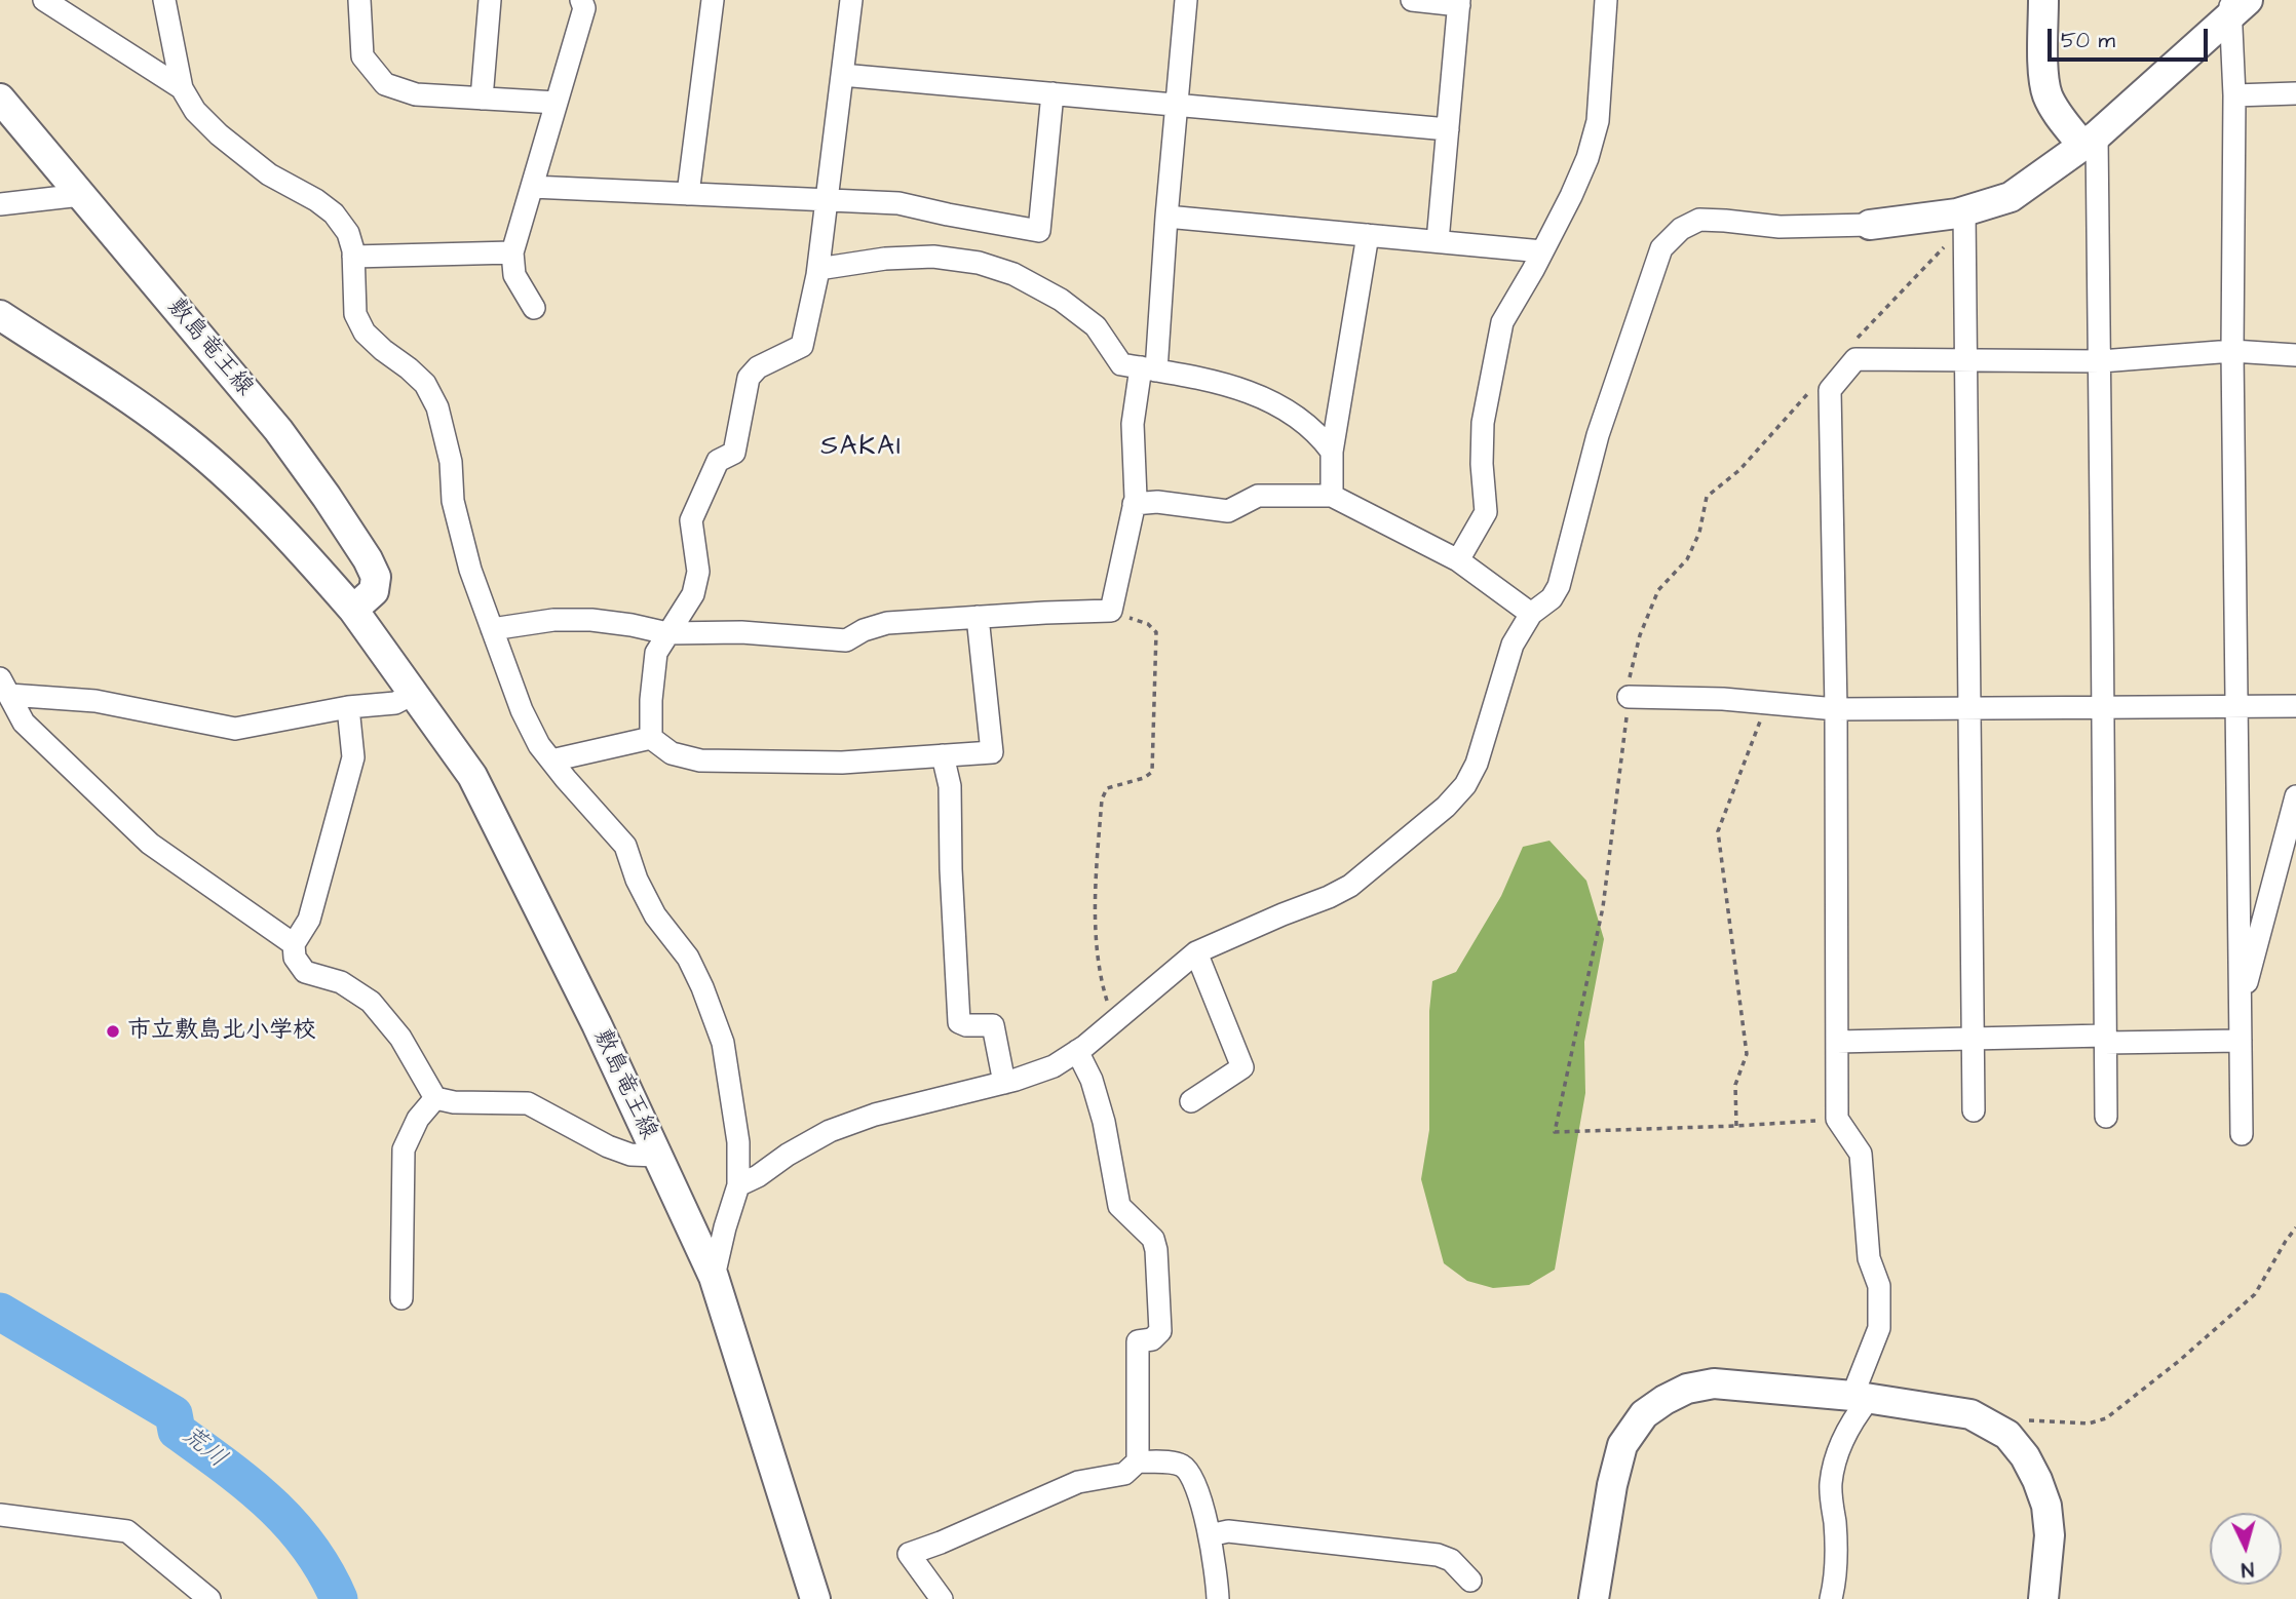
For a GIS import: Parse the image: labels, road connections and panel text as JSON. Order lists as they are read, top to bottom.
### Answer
{
  "streets": {
    "main road": ["敷島竜王線"]
  },
  "districts": ["SAKAI"],
  "water": ["荒川"],
  "places": ["市立敷島北小学校"],
  "scale_bar": "50 m",
  "north": "bottom"
}
